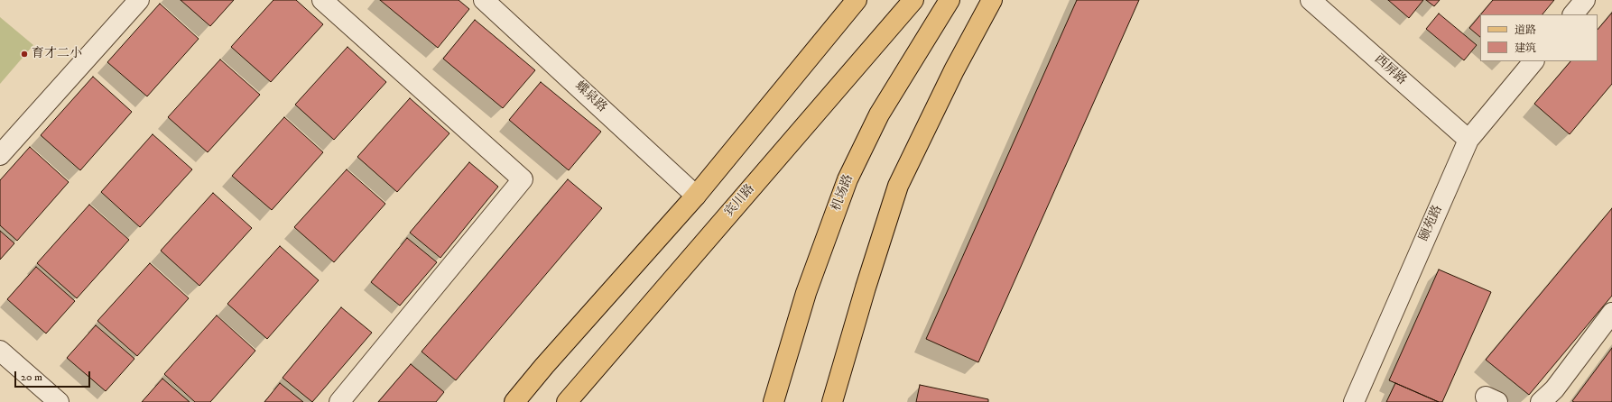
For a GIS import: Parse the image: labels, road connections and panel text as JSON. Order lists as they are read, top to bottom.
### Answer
{
  "streets": {
    "main road": ["机场路", "宾川路"],
    "street": ["西屏路", "蝶泉路", "颐苑路"]
  },
  "crossings": [
    ["西屏路", "颐苑路"]
  ],
  "places": ["育才二小"],
  "legend": ["道路", "建筑"],
  "scale_bar": "20 m"
}
